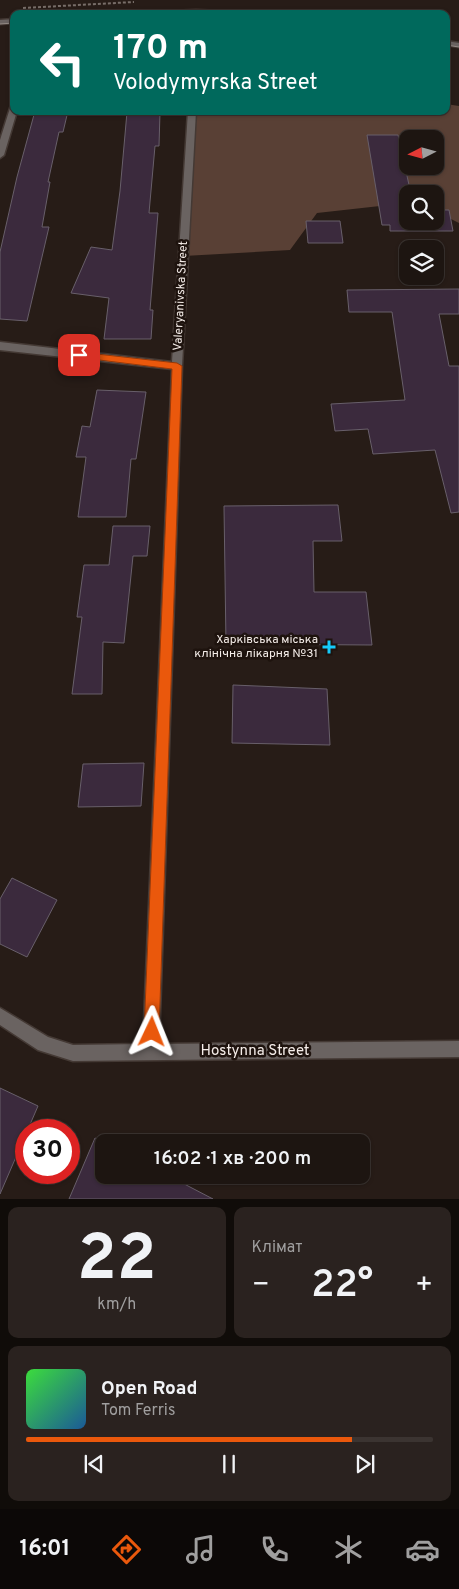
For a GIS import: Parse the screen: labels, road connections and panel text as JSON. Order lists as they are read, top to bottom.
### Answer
{
  "streets": {
    "street": ["Valeryanivska Street", "Hostynna Street"]
  },
  "crossings": [
    ["Valeryanivska Street", "Hostynna Street"]
  ],
  "places": {
    "health": ["Харківська міська клінічна лікарня №31"]
  },
  "north": "left",
  "page": {
    "turn": ["170 m", "Volodymyrska Street"],
    "limit": "30",
    "trip": "16:02 · 1 хв · 200 m",
    "tile": [
      ["22", "km/h"],
      "Клімат"
    ],
    "heat": ["−", "22°", "+"],
    "song": ["Open Road", "Tom Ferris"],
    "tabs": "16:01"
  }
}
